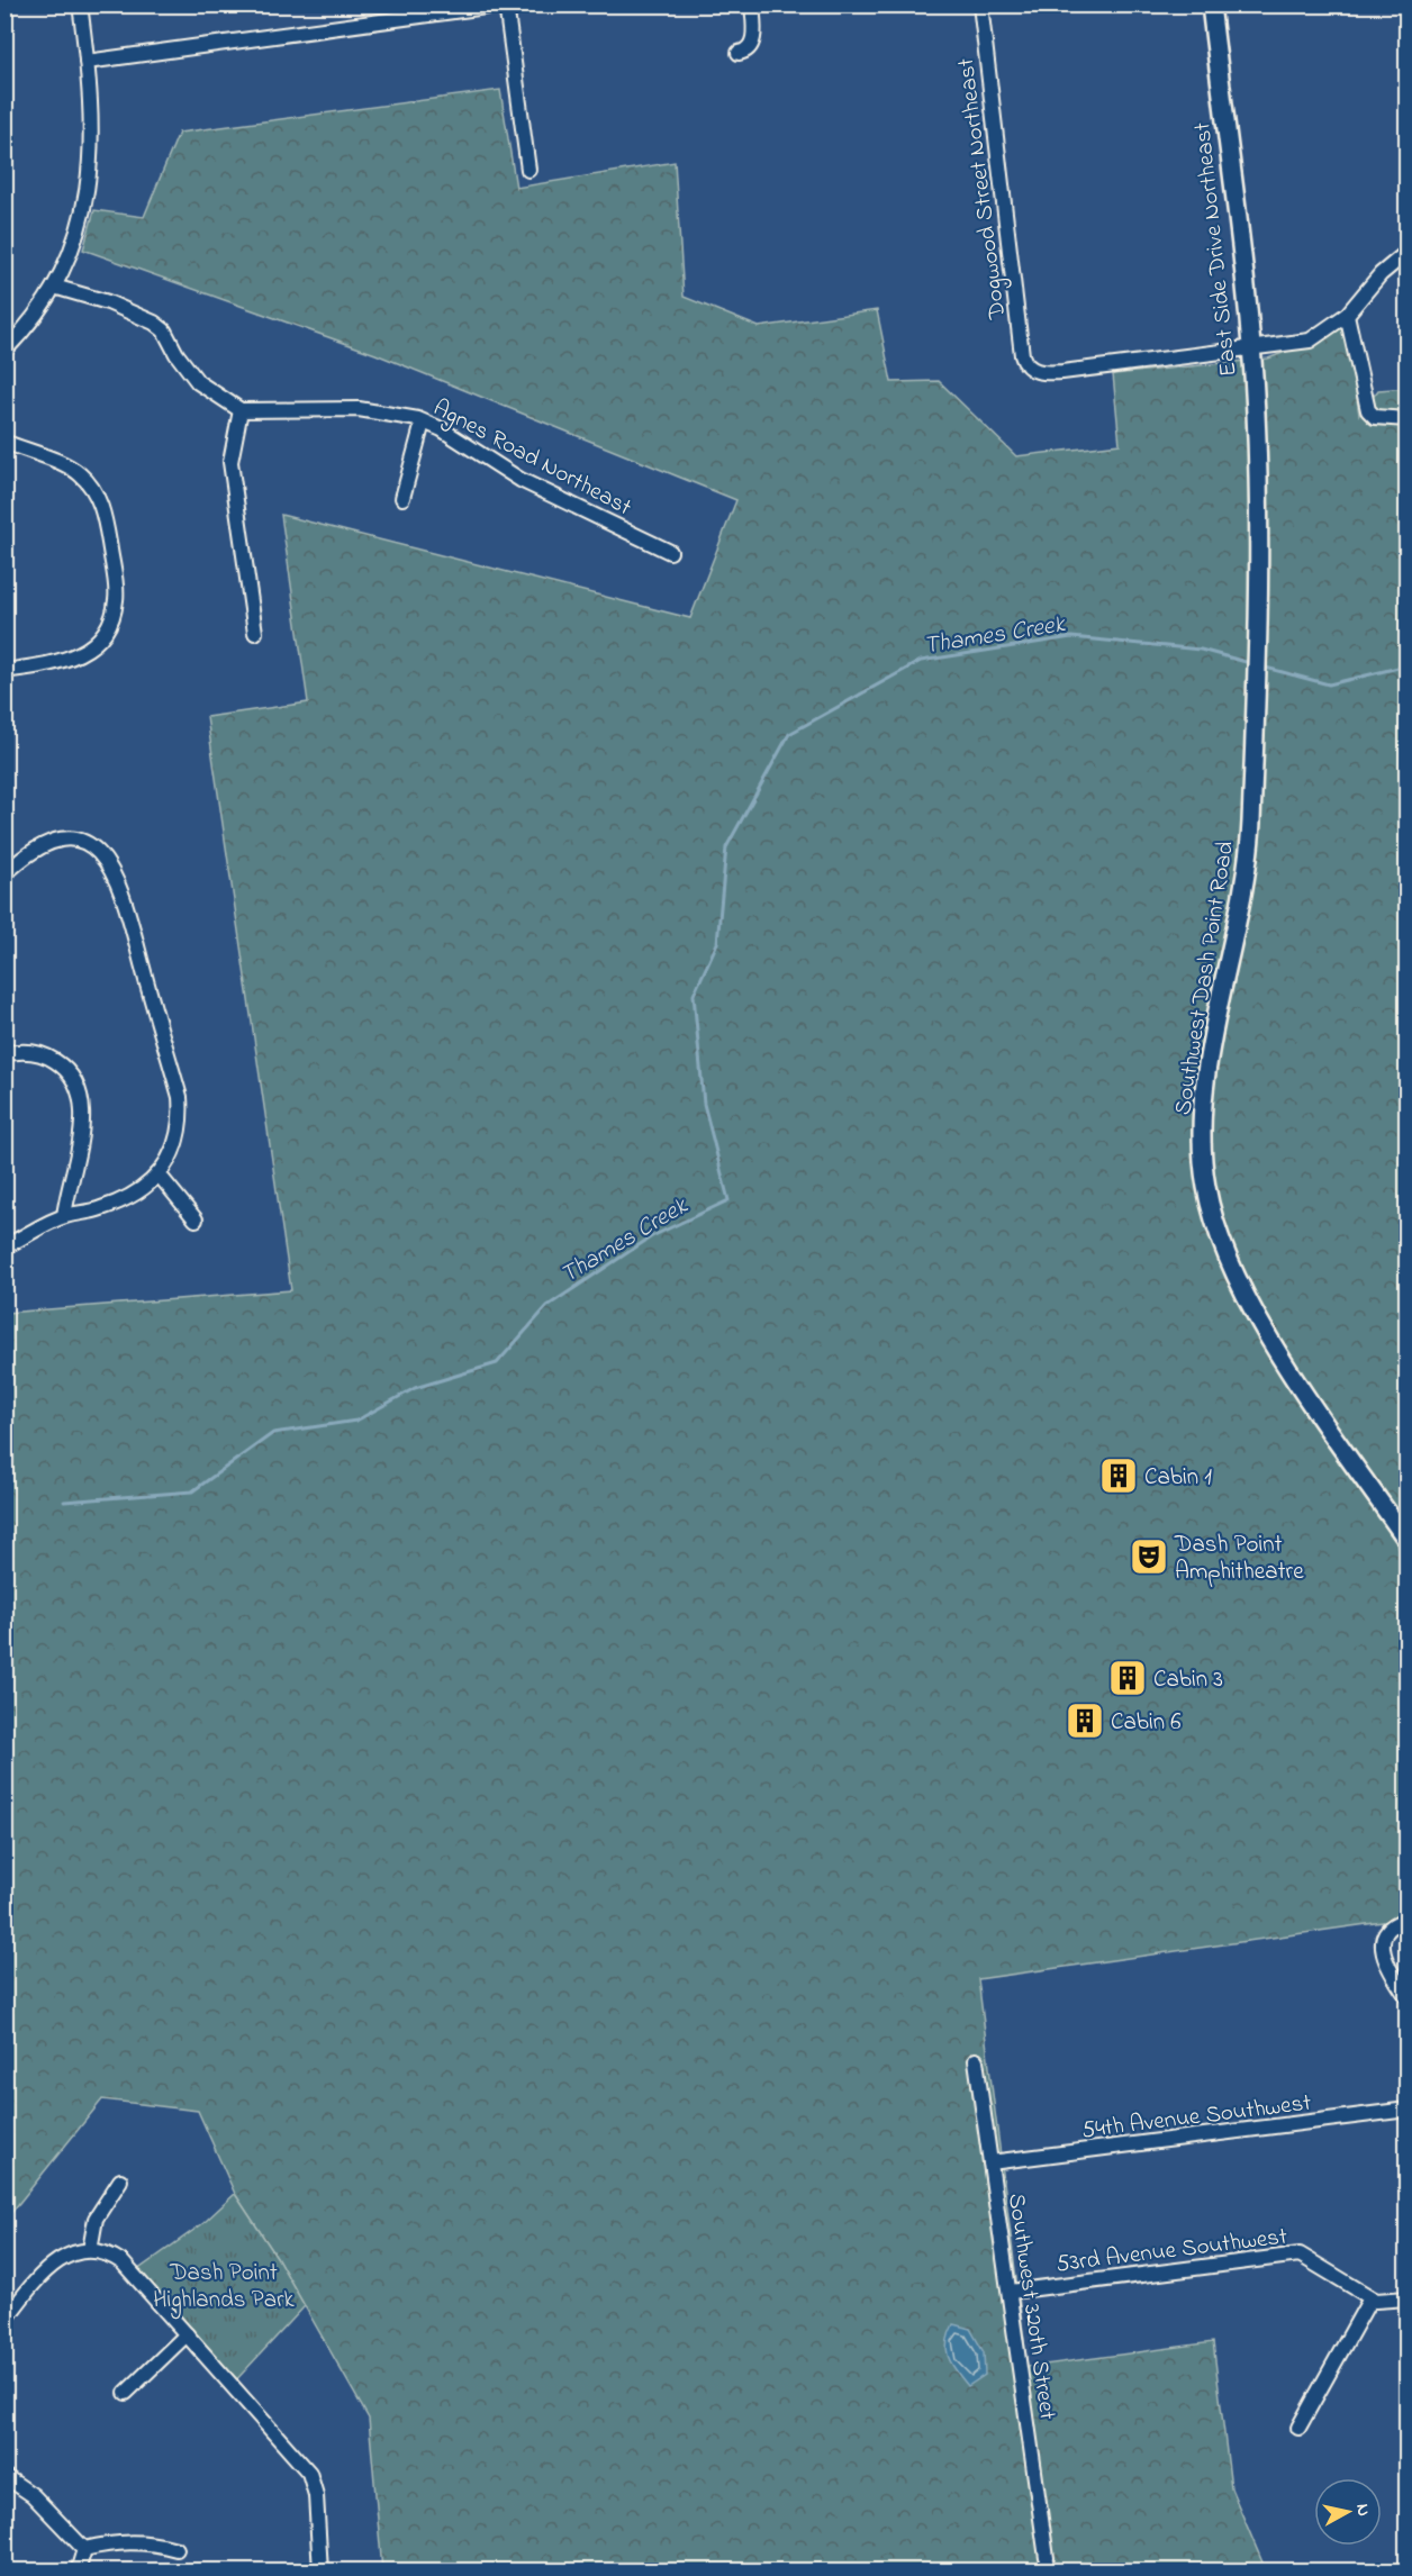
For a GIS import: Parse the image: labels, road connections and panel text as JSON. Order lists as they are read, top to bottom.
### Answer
{
  "streets": {
    "main road": ["East Side Drive Northeast", "Southwest Dash Point Road"],
    "street": [
      "Dogwood Street Northeast",
      "Agnes Road Northeast",
      "54th Avenue Southwest",
      "53rd Avenue Southwest",
      "Southwest 320th Street"
    ]
  },
  "crossings": [
    ["Dogwood Street Northeast", "East Side Drive Northeast"],
    ["East Side Drive Northeast", "Southwest Dash Point Road"],
    ["54th Avenue Southwest", "Southwest 320th Street"],
    ["53rd Avenue Southwest", "Southwest 320th Street"]
  ],
  "water": ["Thames Creek"],
  "parks": ["Dash Point Highlands Park"],
  "places": {
    "building": ["Cabin 1", "Cabin 3", "Cabin 6"],
    "theatre": ["Dash Point Amphitheatre"]
  },
  "north": "right"
}
